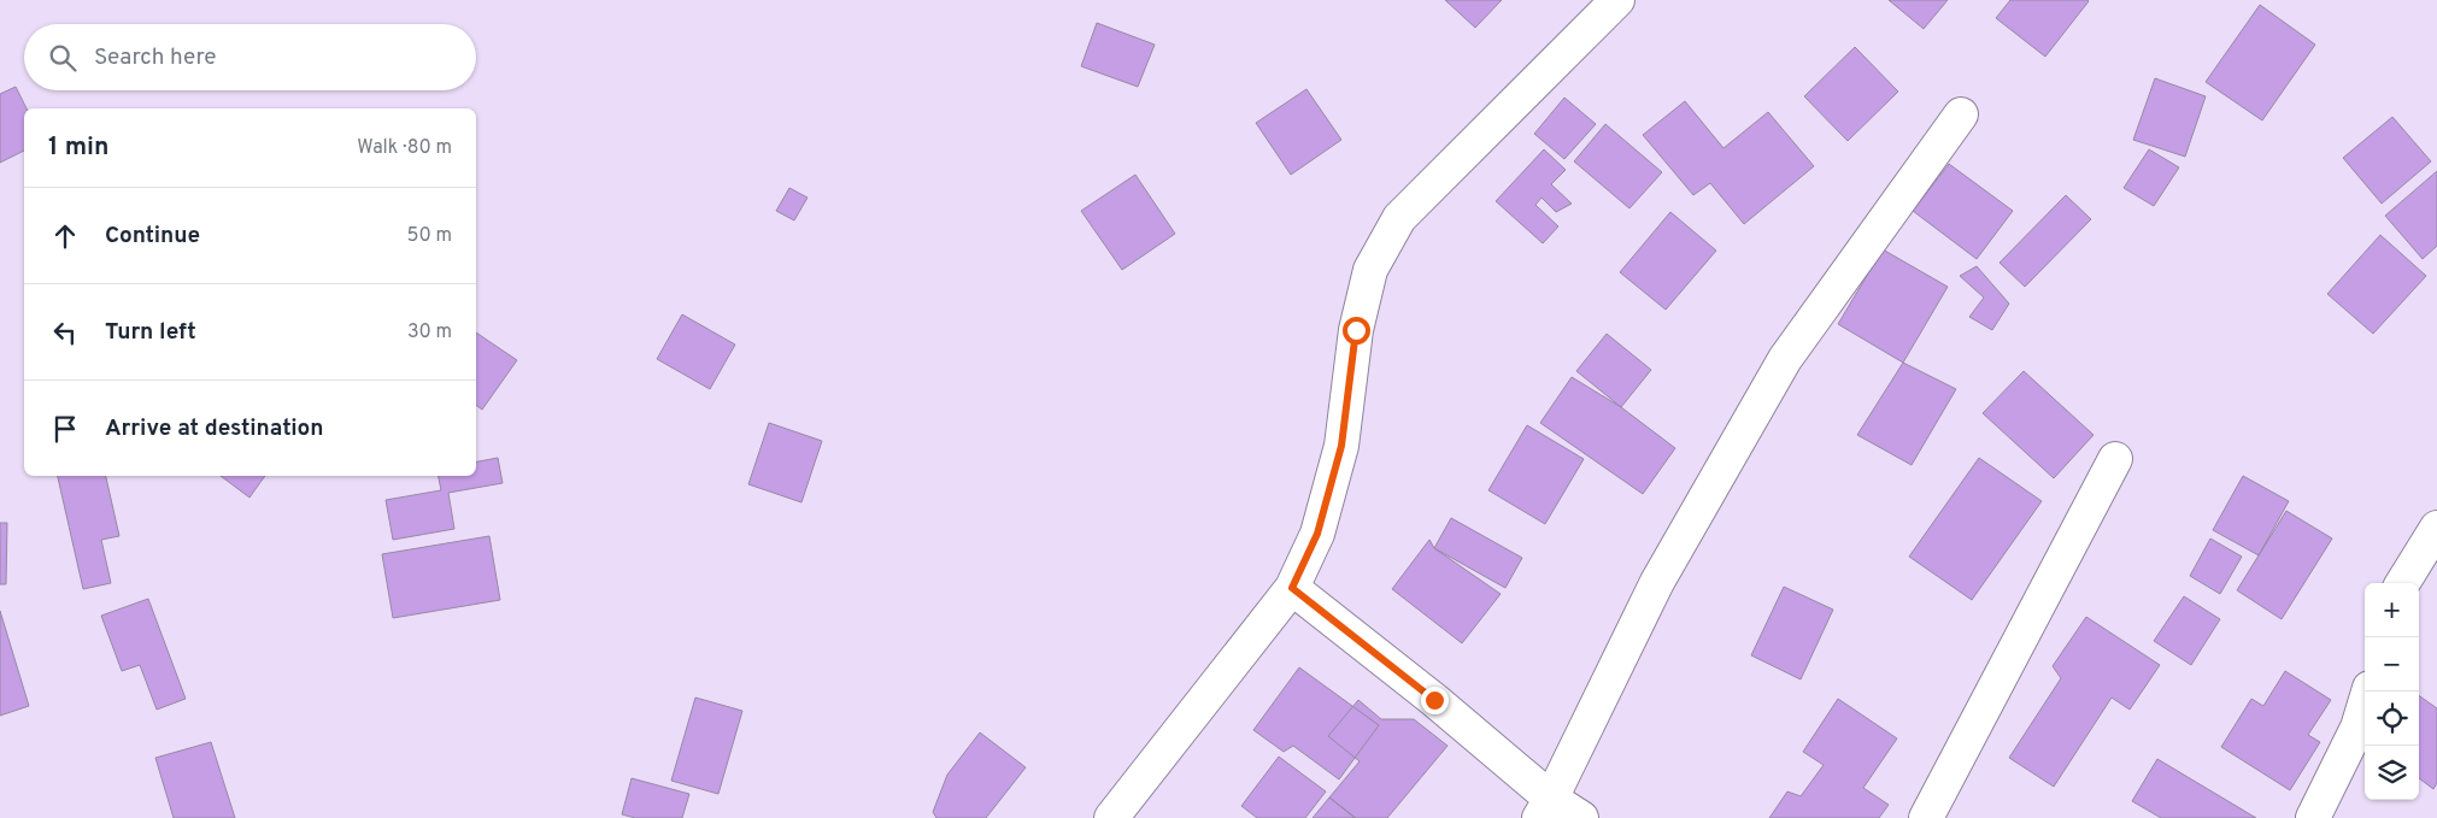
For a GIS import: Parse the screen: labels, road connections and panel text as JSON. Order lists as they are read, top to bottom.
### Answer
{
  "page": {
    "search": "Search here",
    "heading": ["1 min", "Walk · 80 m"],
    "list": [
      ["Continue", "50 m"],
      ["Turn left", "30 m"],
      "Arrive at destination"
    ],
    "map_buttons": ["+", "−"]
  }
}
